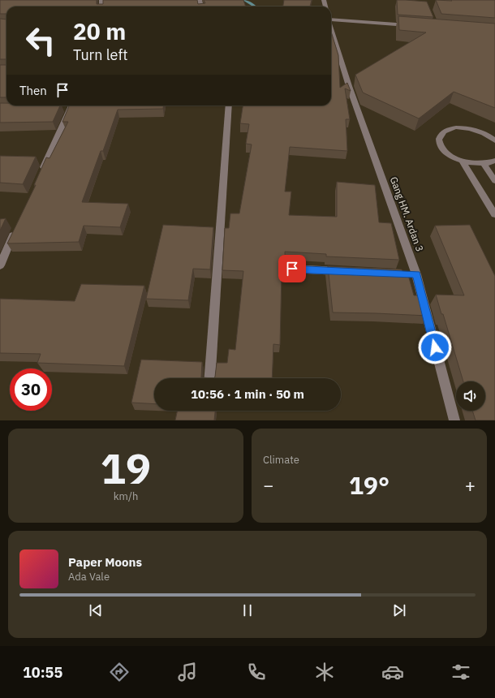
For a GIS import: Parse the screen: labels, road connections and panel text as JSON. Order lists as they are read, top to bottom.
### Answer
{
  "streets": {
    "street": ["Gang HM. Ardan 3"]
  },
  "page": {
    "turn": ["20 m", "Turn left"],
    "then": "Then",
    "limit": "30",
    "trip": "10:56 · 1 min · 50 m",
    "tile": [
      ["19", "km/h"],
      "Climate"
    ],
    "heat": ["−", "19°", "+"],
    "song": ["Paper Moons", "Ada Vale"],
    "tabs": "10:55"
  }
}
